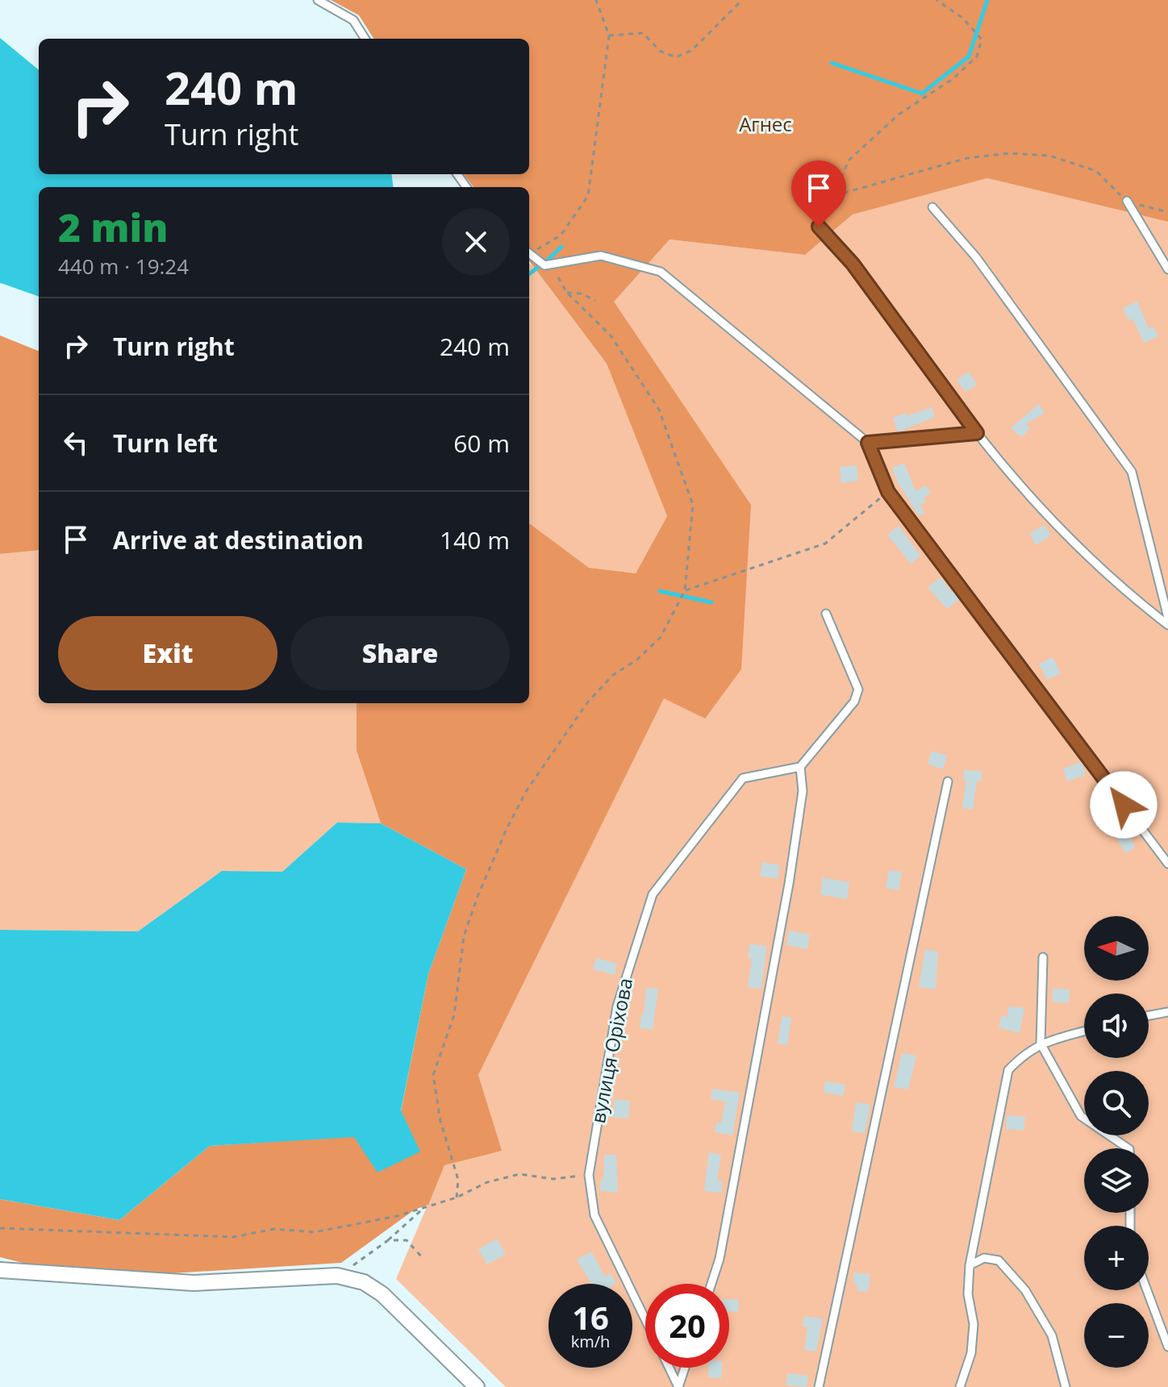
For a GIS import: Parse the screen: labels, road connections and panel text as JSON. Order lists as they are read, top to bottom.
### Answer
{
  "streets": {
    "lane": ["вулиця Оріхова"]
  },
  "parks": ["Агнес"],
  "north": "left",
  "page": {
    "turn": ["240 m", "Turn right"],
    "heading": ["2 min", "440 m · 19:24"],
    "list": [
      {
        "name": "Turn right",
        "value": "240 m"
      },
      {
        "name": "Turn left",
        "value": "60 m"
      },
      {
        "name": "Arrive at destination",
        "value": "140 m"
      }
    ],
    "buttons": ["Exit", "Share"],
    "map_buttons": ["+", "−"],
    "speed": "16 km/h",
    "limit": "20"
  }
}
